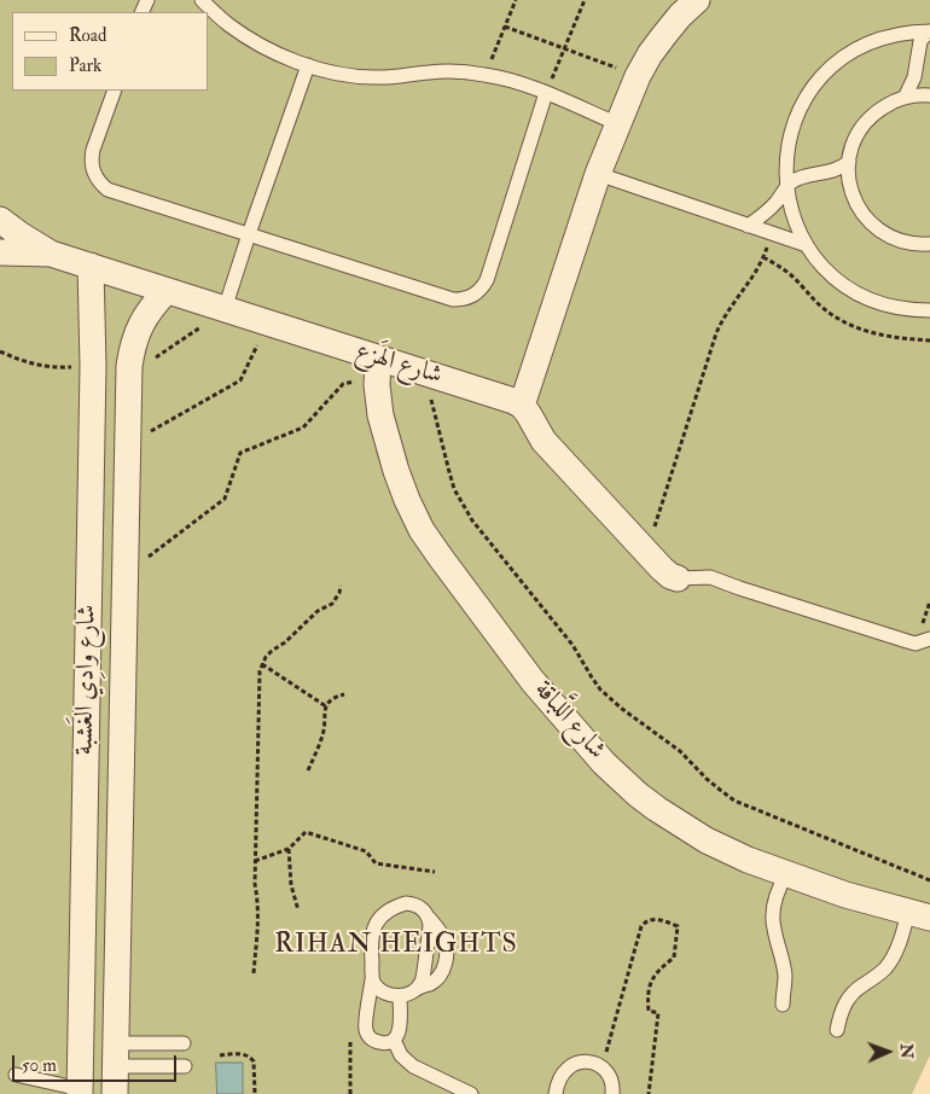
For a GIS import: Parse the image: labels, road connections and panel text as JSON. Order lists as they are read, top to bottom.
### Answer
{
  "streets": {
    "street": ["شارع الهَزع", "شارع وادِي الغَشبة", "شارع اللَّباقة"]
  },
  "crossings": [
    ["شارع الهَزع", "شارع وادِي الغَشبة"],
    ["شارع الهَزع", "شارع اللَّباقة"]
  ],
  "districts": ["RIHAN HEIGHTS"],
  "legend": ["Road", "Park"],
  "scale_bar": "50 m",
  "north": "right"
}
